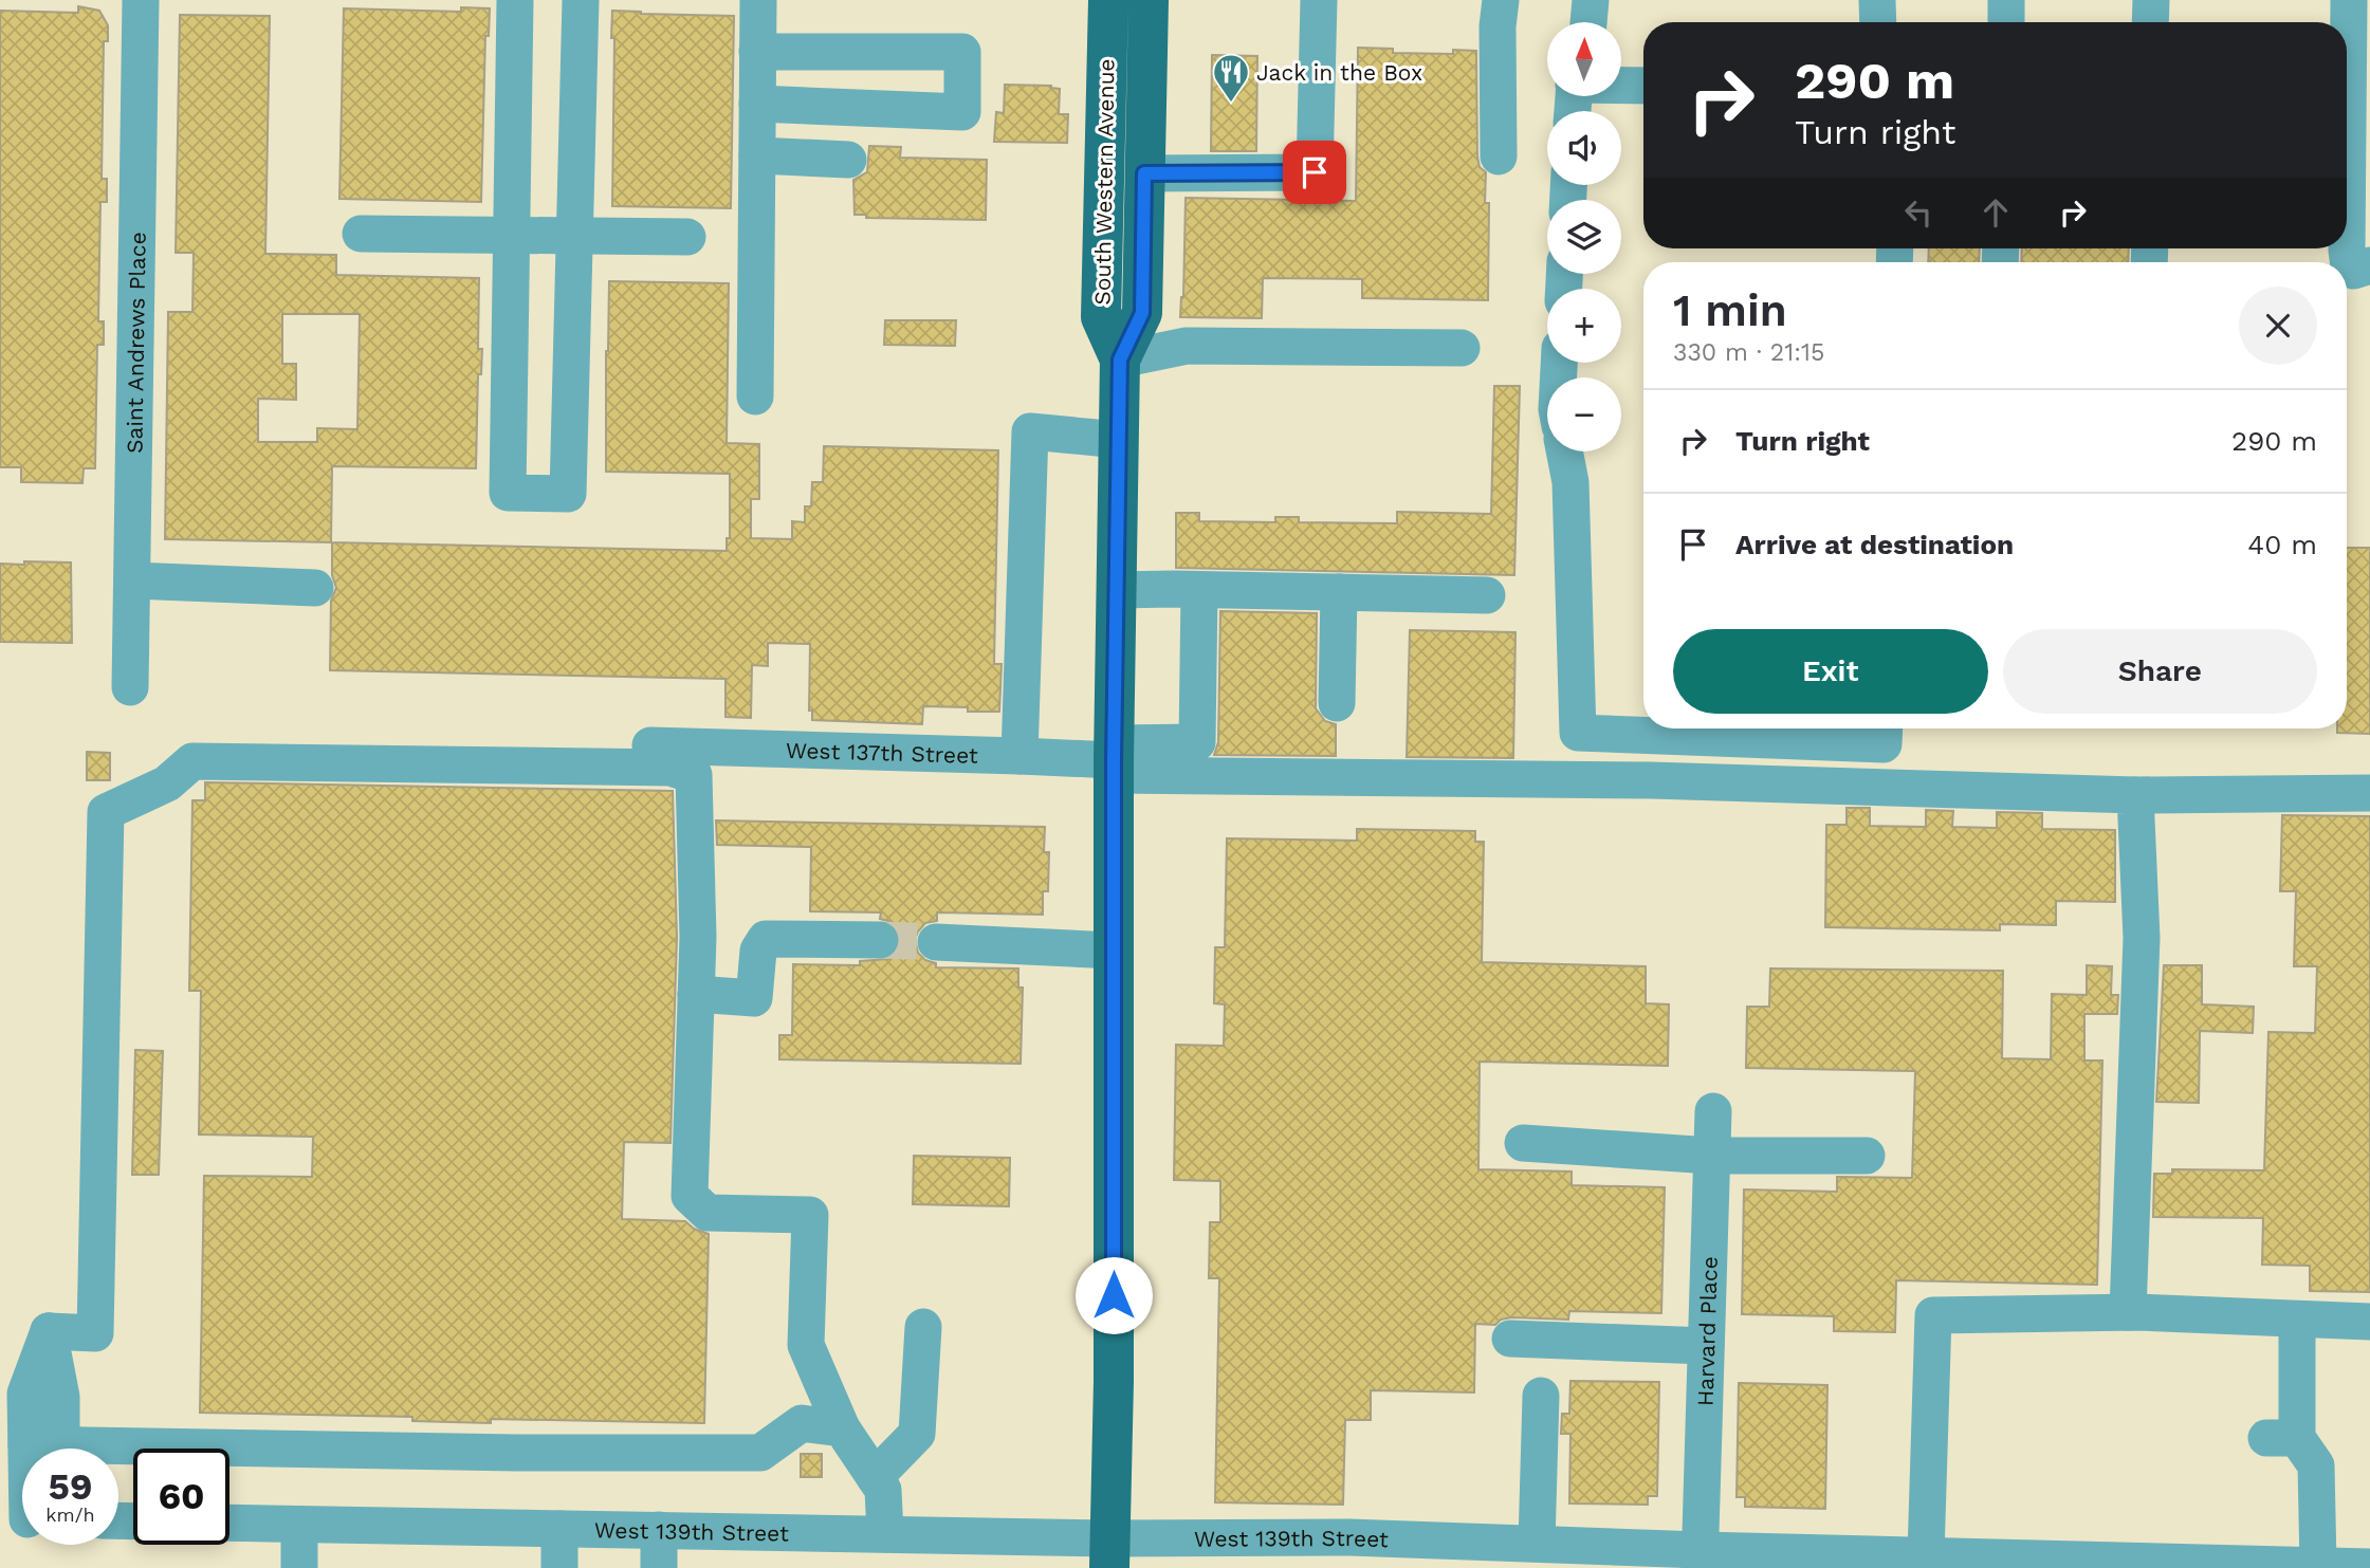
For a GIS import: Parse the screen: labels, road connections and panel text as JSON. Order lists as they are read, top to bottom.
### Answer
{
  "streets": {
    "main road": ["South Western Avenue"],
    "street": [
      "Saint Andrews Place",
      "West 137th Street",
      "Harvard Place",
      "West 139th Street"
    ]
  },
  "crossings": [
    ["South Western Avenue", "West 137th Street"],
    ["South Western Avenue", "West 139th Street"],
    ["Harvard Place", "West 139th Street"]
  ],
  "places": {
    "restaurant": ["Jack in the Box"]
  },
  "north": "top",
  "page": {
    "map_buttons": ["+", "−"],
    "turn": ["290 m", "Turn right"],
    "heading": ["1 min", "330 m · 21:15"],
    "list": [
      {
        "name": "Turn right",
        "value": "290 m"
      },
      {
        "name": "Arrive at destination",
        "value": "40 m"
      }
    ],
    "buttons": ["Exit", "Share"],
    "speed": "59 km/h",
    "limit": "60"
  }
}
